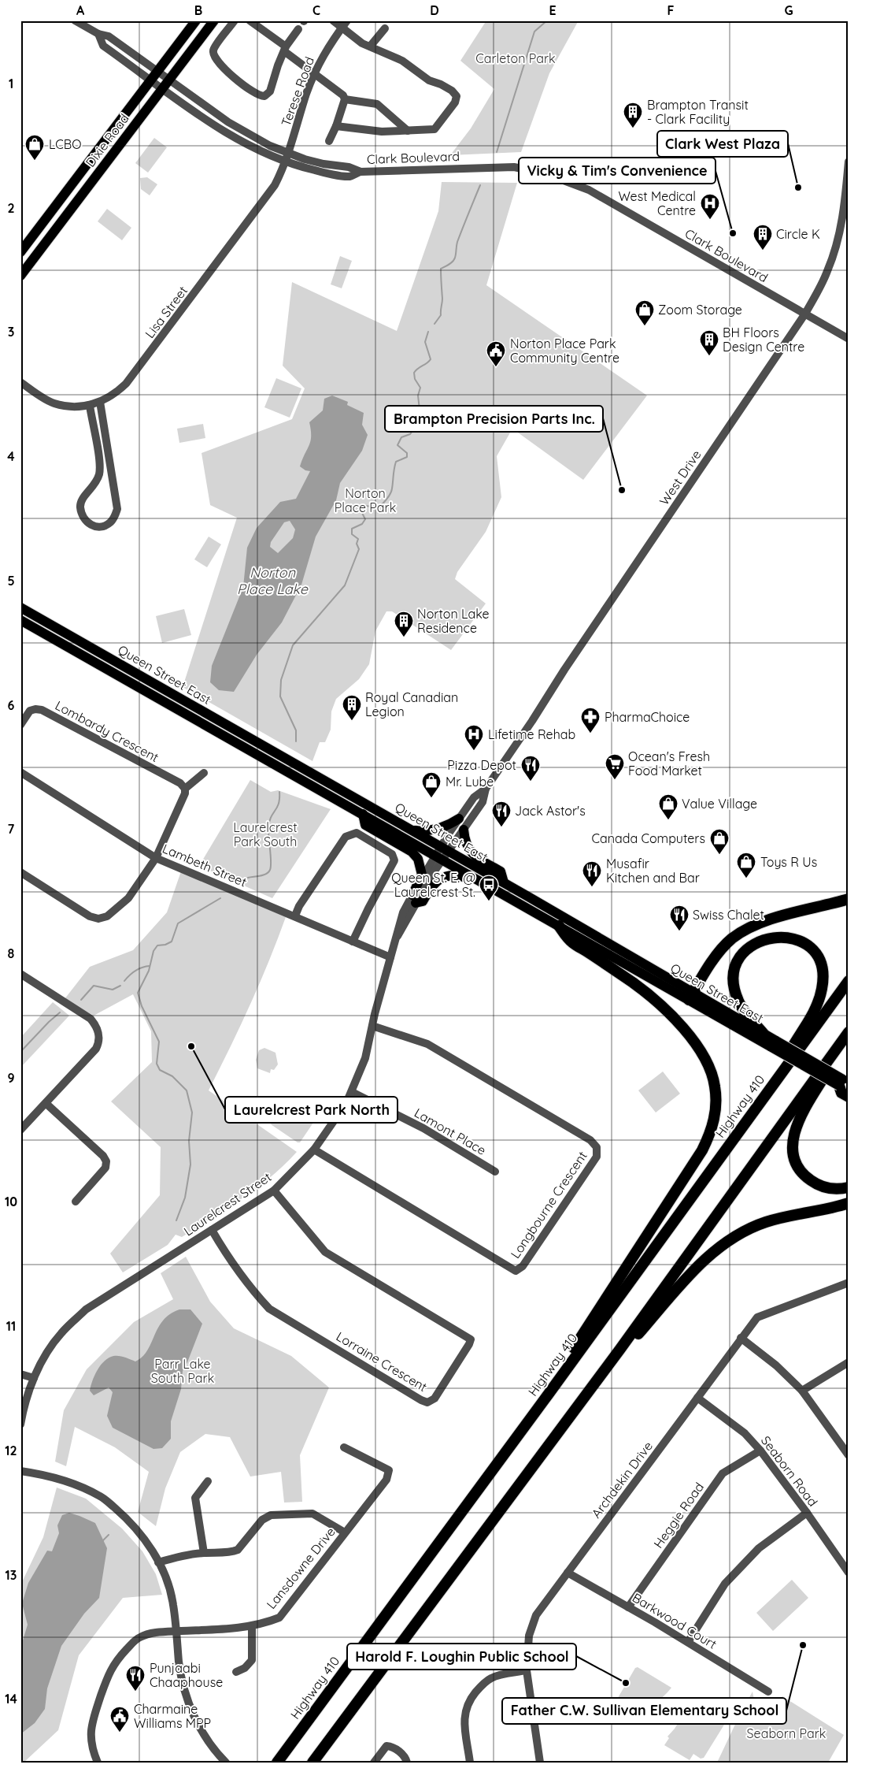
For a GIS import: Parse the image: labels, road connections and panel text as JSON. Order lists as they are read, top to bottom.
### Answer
{
  "streets": {
    "highway": ["Highway 410"],
    "main road": ["Dixie Road", "Queen Street East"],
    "street": [
      "Terese Road",
      "Clark Boulevard",
      "Lisa Street",
      "West Drive",
      "Lombardy Crescent",
      "Lambeth Street",
      "Lamont Place",
      "Laurelcrest Street",
      "Longbourne Crescent",
      "Lorraine Crescent",
      "Seaborn Road",
      "Archdekin Drive",
      "Heggie Road",
      "Lansdowne Drive",
      "Barkwood Court"
    ]
  },
  "crossings": [
    ["Terese Road", "Clark Boulevard"],
    ["Terese Road", "Lisa Street"],
    ["Dixie Road", "Clark Boulevard"],
    ["Clark Boulevard", "Lisa Street"],
    ["Clark Boulevard", "West Drive"],
    ["West Drive", "Queen Street East"],
    ["West Drive", "Laurelcrest Street"],
    ["Queen Street East", "Laurelcrest Street"],
    ["Lambeth Street", "Laurelcrest Street"],
    ["Lamont Place", "Laurelcrest Street"],
    ["Laurelcrest Street", "Longbourne Crescent"],
    ["Laurelcrest Street", "Lorraine Crescent"],
    ["Seaborn Road", "Archdekin Drive"],
    ["Seaborn Road", "Heggie Road"],
    ["Archdekin Drive", "Barkwood Court"],
    ["Heggie Road", "Barkwood Court"]
  ],
  "water": ["Norton Place Lake"],
  "parks": [
    "Carleton Park",
    "Norton Place Park",
    "Laurelcrest Park South",
    "Parr Lake South Park",
    "Seaborn Park"
  ],
  "places": {
    "building": [
      "Brampton Transit - Clark Facility",
      "Circle K",
      "BH Floors Design Centre",
      "Norton Lake Residence",
      "Royal Canadian Legion"
    ],
    "shop": [
      "LCBO",
      "Zoom Storage",
      "Mr. Lube",
      "Value Village",
      "Canada Computers",
      "Toys R Us"
    ],
    "other": [
      "Clark West Plaza",
      "Vicky & Tim's Convenience",
      "Brampton Precision Parts Inc.",
      "Laurelcrest Park North",
      "Father C.W. Sullivan Elementary School",
      "Harold F. Loughin Public School"
    ],
    "hospital": ["West Medical Centre", "Lifetime Rehab"],
    "public building": ["Norton Place Park Community Centre", "Charmaine Williams MPP"],
    "pharmacy": ["PharmaChoice"],
    "supermarket": ["Ocean's Fresh Food Market"],
    "restaurant": [
      "Pizza Depot",
      "Jack Astor's",
      "Musafir Kitchen and Bar",
      "Swiss Chalet",
      "Punjaabi Chaaphouse"
    ],
    "bus stop": ["Queen St. E. @ Laurelcrest St."]
  },
  "grid": {
    "columns": [
      "A",
      "B",
      "C",
      "D",
      "E",
      "F",
      "G"
    ],
    "rows": [
      "1",
      "2",
      "3",
      "4",
      "5",
      "6",
      "7",
      "8",
      "9",
      "10",
      "11",
      "12",
      "13",
      "14"
    ]
  }
}
